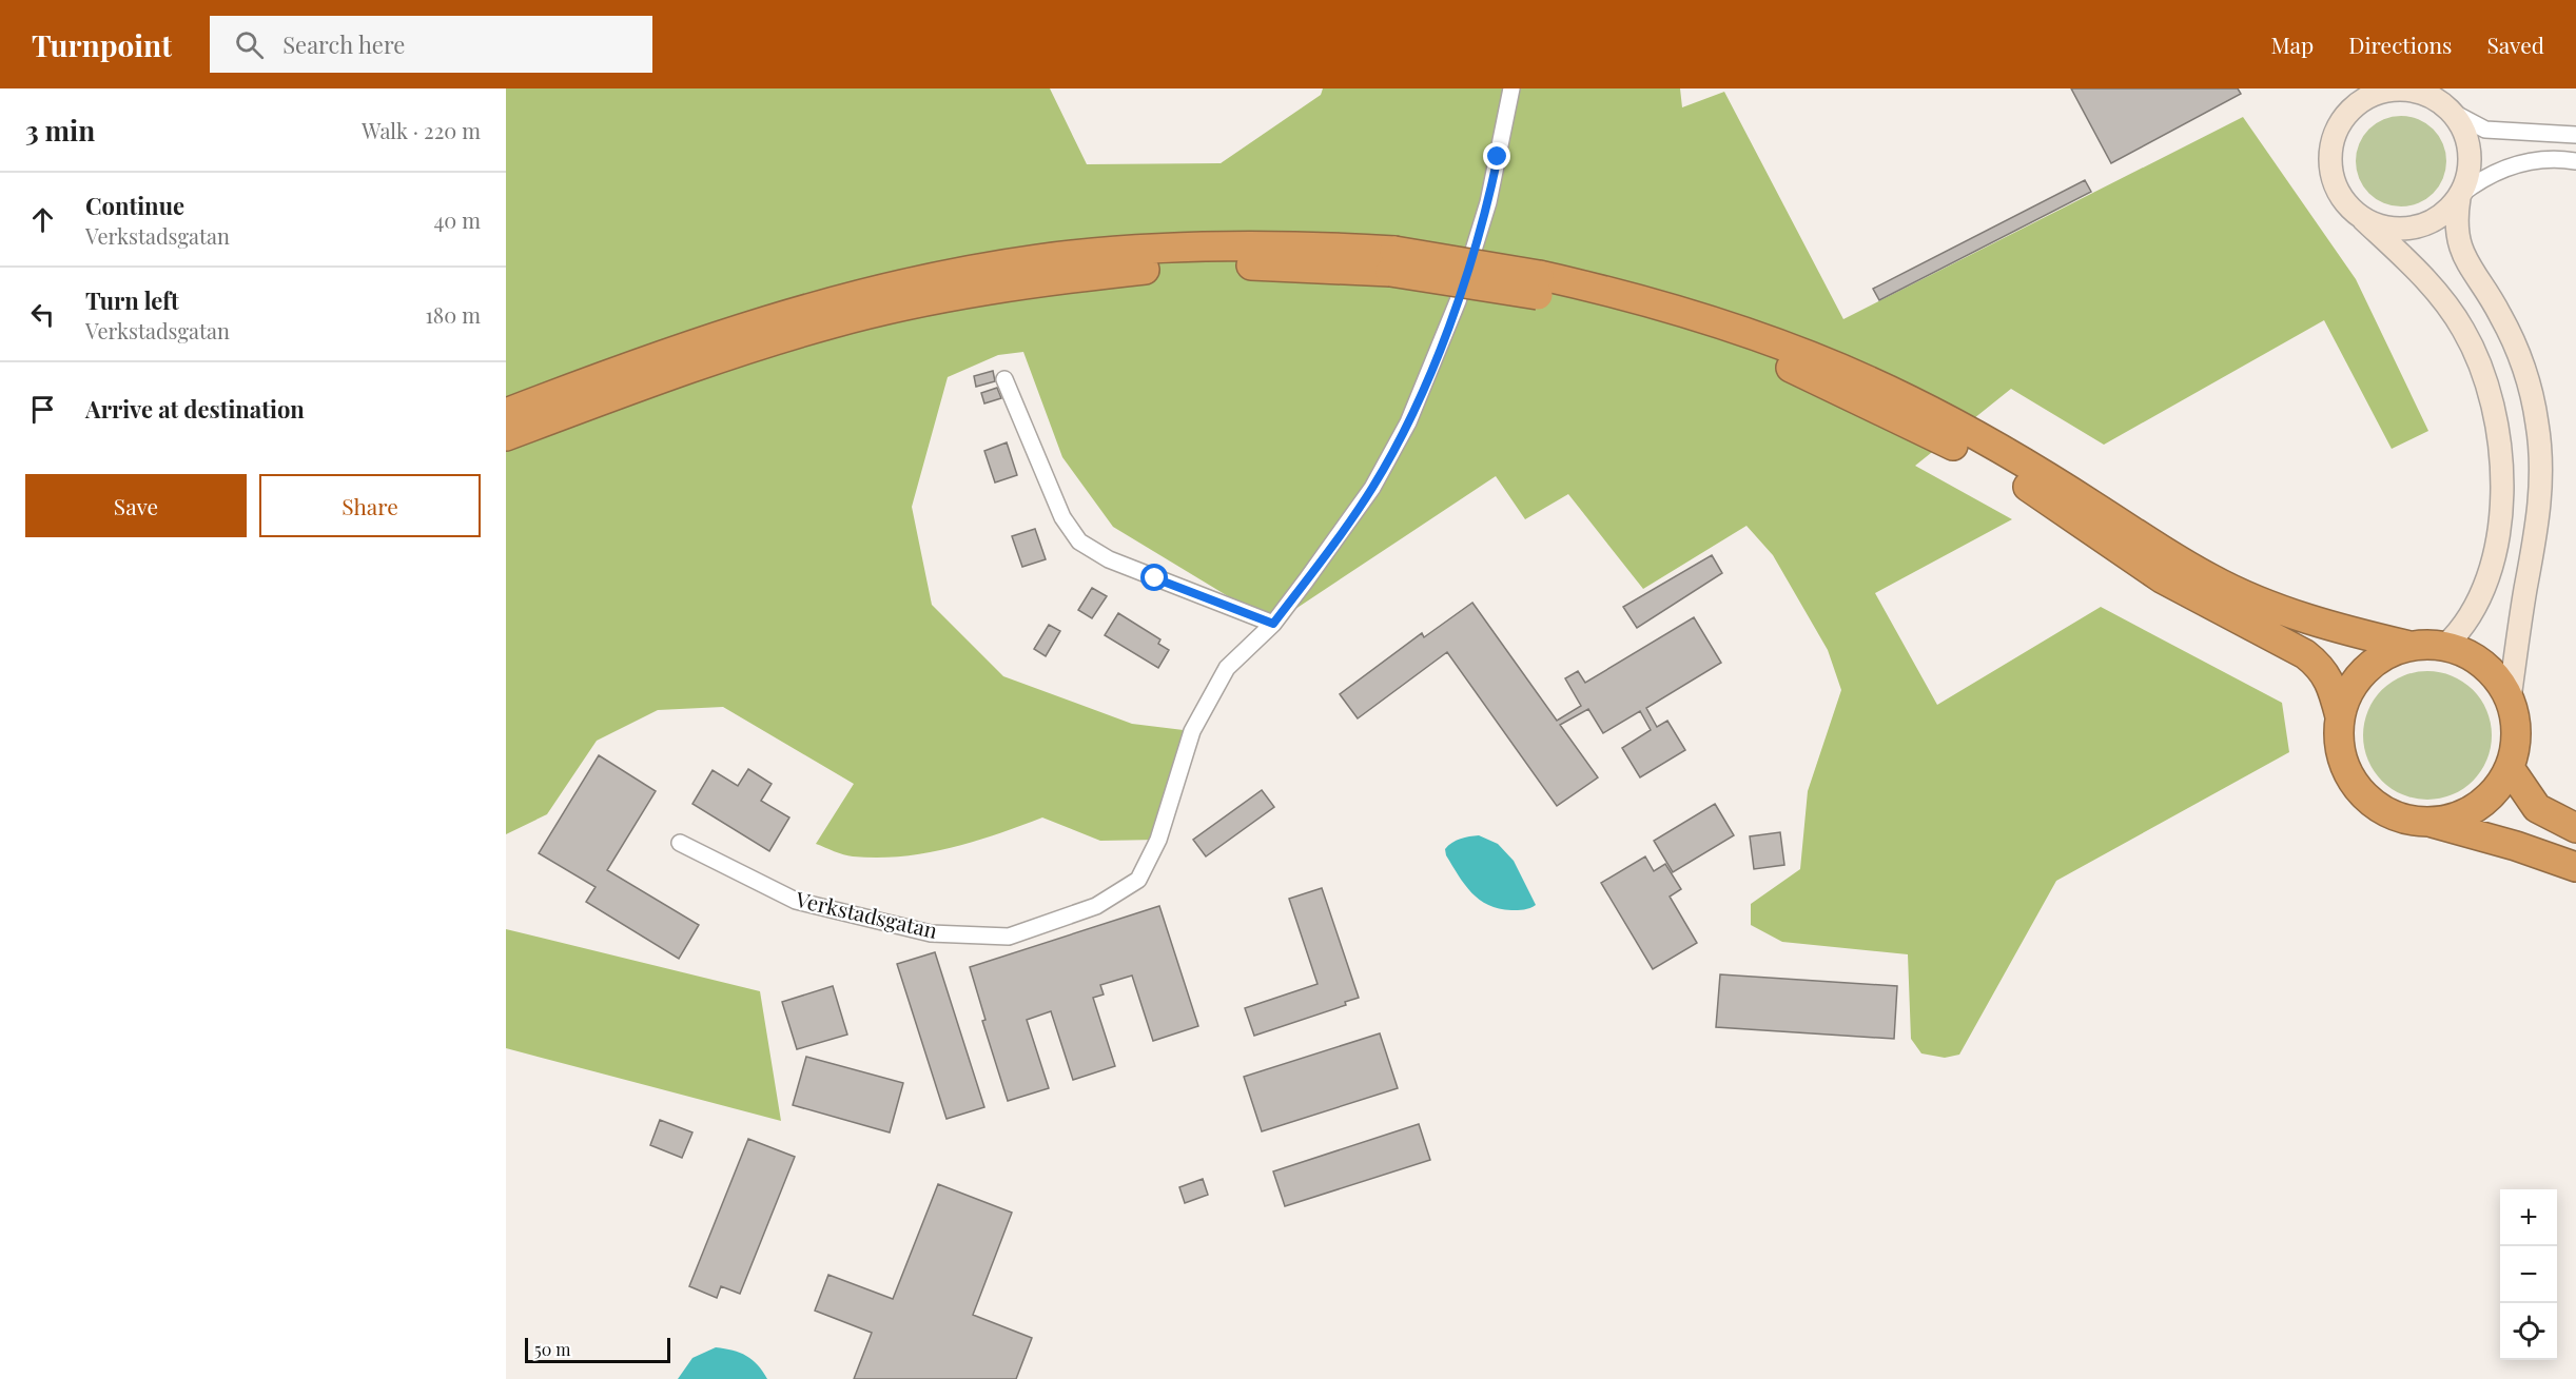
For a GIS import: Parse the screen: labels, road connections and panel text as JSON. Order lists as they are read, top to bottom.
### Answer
{
  "streets": {
    "street": ["Verkstadsgatan"]
  },
  "scale_bar": "50 m",
  "page": {
    "header": "Turnpoint",
    "search": "Search here",
    "nav": ["Map", "Directions", "Saved"],
    "heading": ["3 min", "Walk · 220 m"],
    "list": [
      ["Continue", "Verkstadsgatan", "40 m"],
      ["Turn left", "Verkstadsgatan", "180 m"],
      "Arrive at destination"
    ],
    "buttons": ["Save", "Share"],
    "map_buttons": ["+", "−"],
    "scale": "50 m"
  }
}
